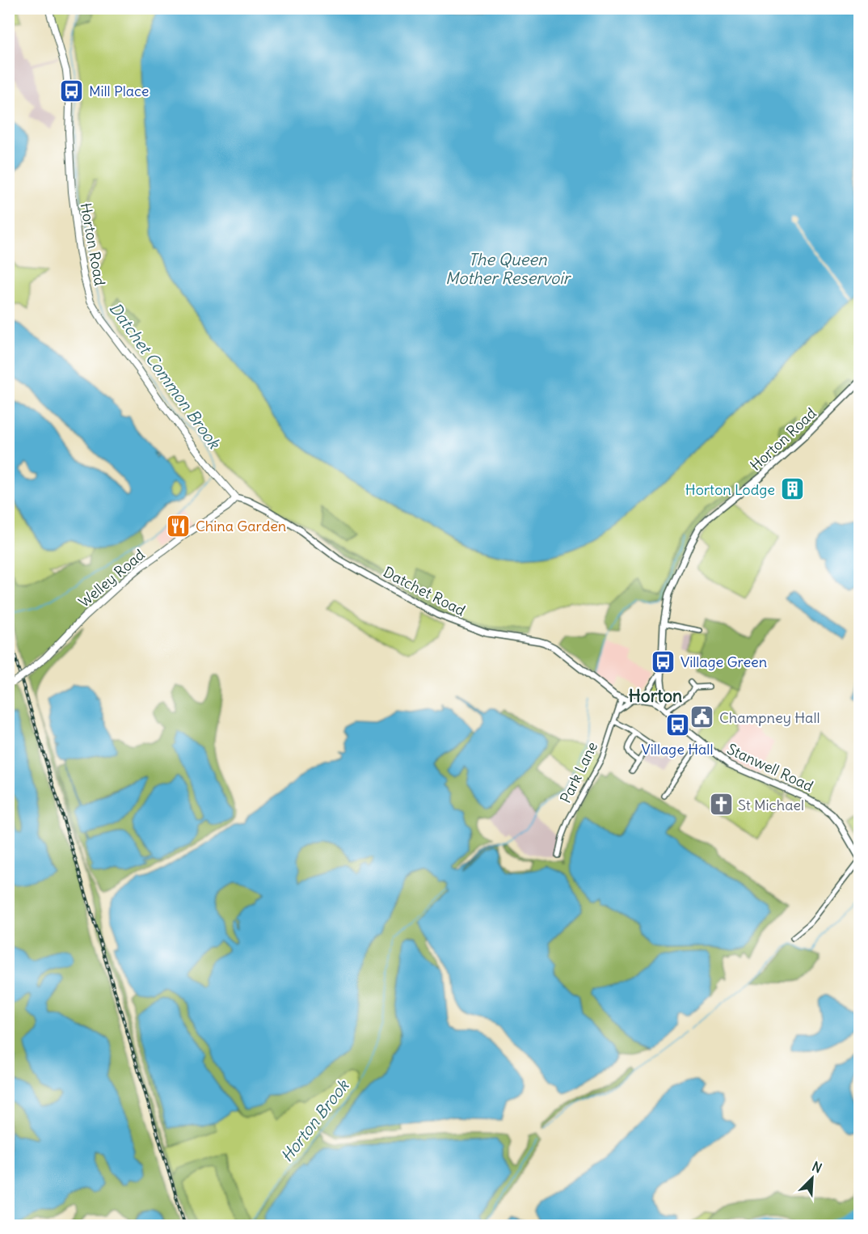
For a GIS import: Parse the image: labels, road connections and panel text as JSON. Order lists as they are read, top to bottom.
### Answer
{
  "streets": {
    "main road": ["Horton Road", "Welley Road"],
    "street": ["Datchet Road", "Stanwell Road", "Park Lane"]
  },
  "crossings": [
    ["Horton Road", "Welley Road"],
    ["Horton Road", "Datchet Road"],
    ["Horton Road", "Stanwell Road"],
    ["Welley Road", "Datchet Road"],
    ["Datchet Road", "Stanwell Road"],
    ["Datchet Road", "Park Lane"]
  ],
  "districts": ["Horton"],
  "water": ["The Queen Mother Reservoir", "Datchet Common Brook", "Horton Brook"],
  "places": {
    "bus stop": ["Mill Place", "Village Green", "Village Hall"],
    "building": ["Horton Lodge"],
    "restaurant": ["China Garden"],
    "public building": ["Champney Hall"],
    "church": ["St Michael"]
  },
  "north": "top right"
}
